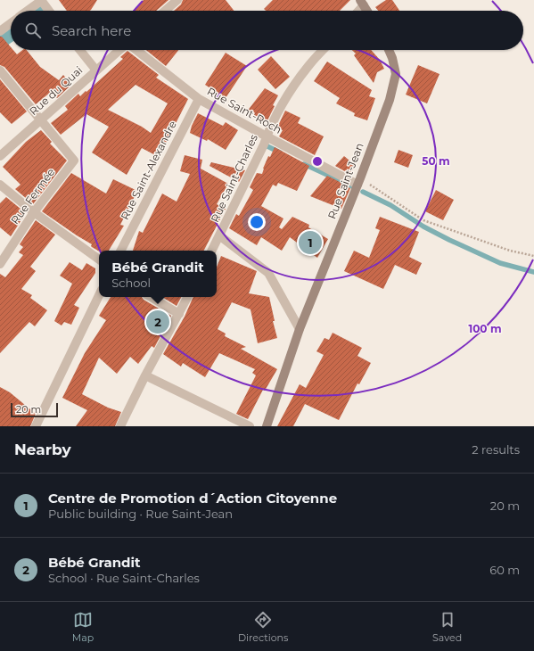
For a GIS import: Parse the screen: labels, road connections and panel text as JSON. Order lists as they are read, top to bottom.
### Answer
{
  "streets": {
    "street": [
      "Rue du Quai",
      "Rue Saint-Roch",
      "Rue Saint-Alexandre",
      "Rue Saint-Charles",
      "Rue Saint-Jean",
      "Rue Fermée"
    ]
  },
  "crossings": [
    ["Rue du Quai", "Rue Fermée"],
    ["Rue Saint-Roch", "Rue Saint-Alexandre"],
    ["Rue Saint-Roch", "Rue Saint-Charles"],
    ["Rue Saint-Roch", "Rue Saint-Jean"]
  ],
  "scale_bar": "20 m",
  "page": {
    "search": "Search here",
    "pins": ["1", "2"],
    "popup": ["Bébé Grandit", "School"],
    "scale": "20 m",
    "heading": ["Nearby", "2 results"],
    "list": [
      {
        "mark": "1",
        "name": "Centre de Promotion d´Action Citoyenne",
        "note": "Public building · Rue Saint-Jean",
        "value": "20 m"
      },
      {
        "mark": "2",
        "name": "Bébé Grandit",
        "note": "School · Rue Saint-Charles",
        "value": "60 m"
      }
    ],
    "nav": ["Map", "Directions", "Saved"]
  },
  "rings": ["50 m", "100 m"]
}
